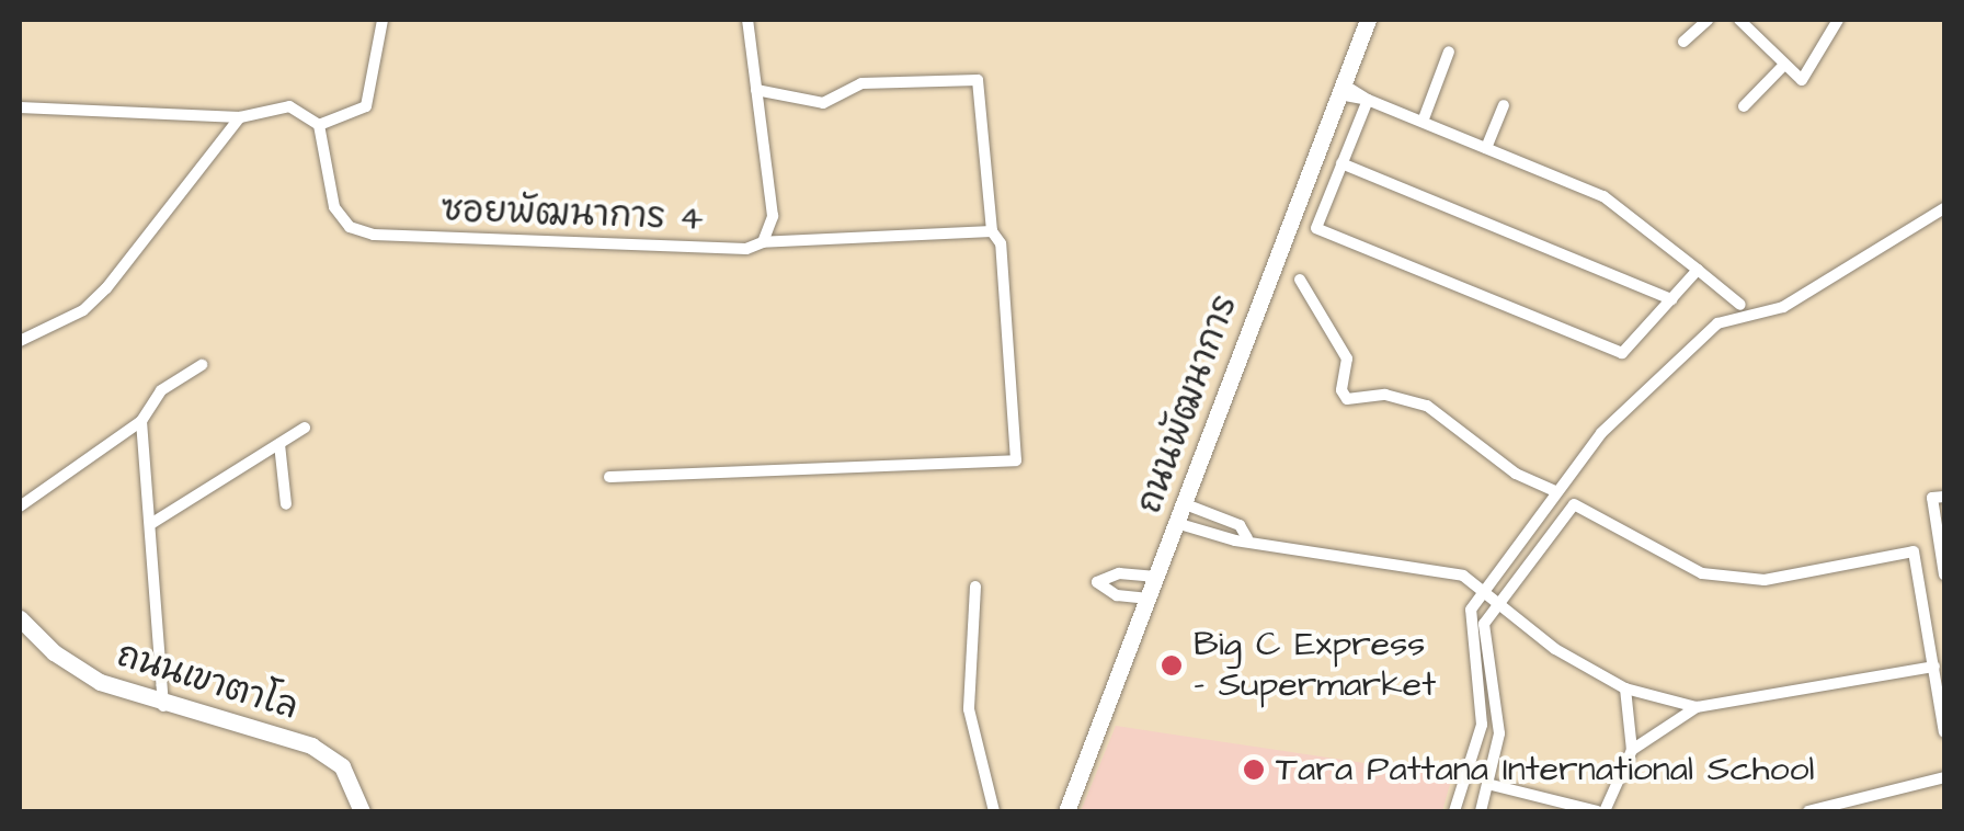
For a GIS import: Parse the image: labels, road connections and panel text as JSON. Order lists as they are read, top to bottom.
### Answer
{
  "streets": {
    "street": ["ซอยพัฒนาการ 4", "ถนนพัฒนาการ", "ถนนเขาตาโล"]
  },
  "places": ["Big C Express - Supermarket", "Tara Pattana International School"]
}
